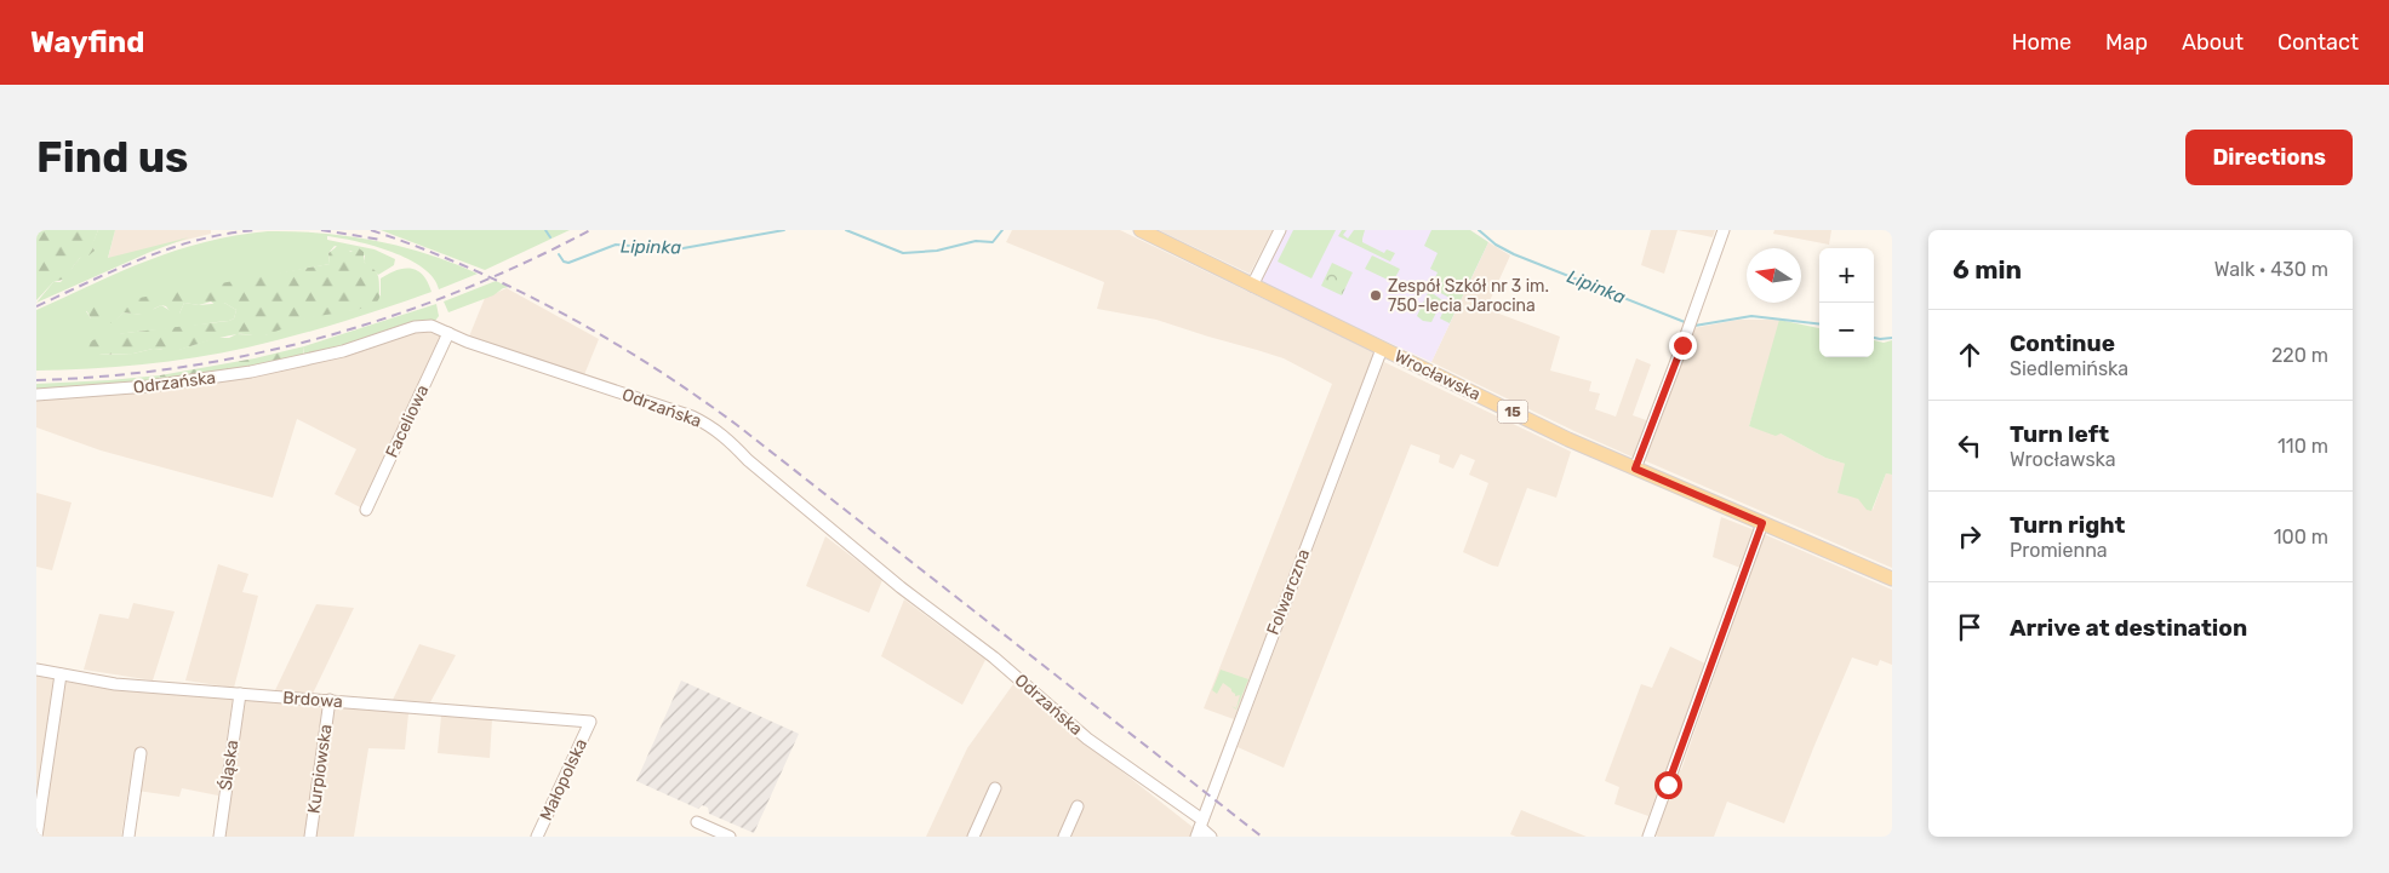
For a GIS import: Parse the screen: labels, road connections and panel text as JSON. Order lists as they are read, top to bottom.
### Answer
{
  "streets": {
    "main road": ["Wrocławska", "15"],
    "street": [
      "Odrzańska",
      "Faceliowa",
      "Folwarczna",
      "Brdowa",
      "Śląska",
      "Kurpiowska",
      "Małopolska"
    ]
  },
  "crossings": [
    ["Wrocławska", "Folwarczna"],
    ["Odrzańska", "Faceliowa"],
    ["Odrzańska", "Folwarczna"],
    ["Brdowa", "Śląska"],
    ["Brdowa", "Kurpiowska"],
    ["Brdowa", "Małopolska"]
  ],
  "water": ["Lipinka"],
  "places": ["Zespół Szkół nr 3 im. 750-lecia Jarocina"],
  "north": "left",
  "page": {
    "header": "Wayfind",
    "nav": [
      "Home",
      "Map",
      "About",
      "Contact"
    ],
    "buttons": "Directions",
    "title": "Find us",
    "heading": ["6 min", "Walk · 430 m"],
    "map_buttons": ["+", "−"],
    "list": [
      ["Continue", "Siedlemińska", "220 m"],
      ["Turn left", "Wrocławska", "110 m"],
      ["Turn right", "Promienna", "100 m"],
      "Arrive at destination"
    ]
  }
}
